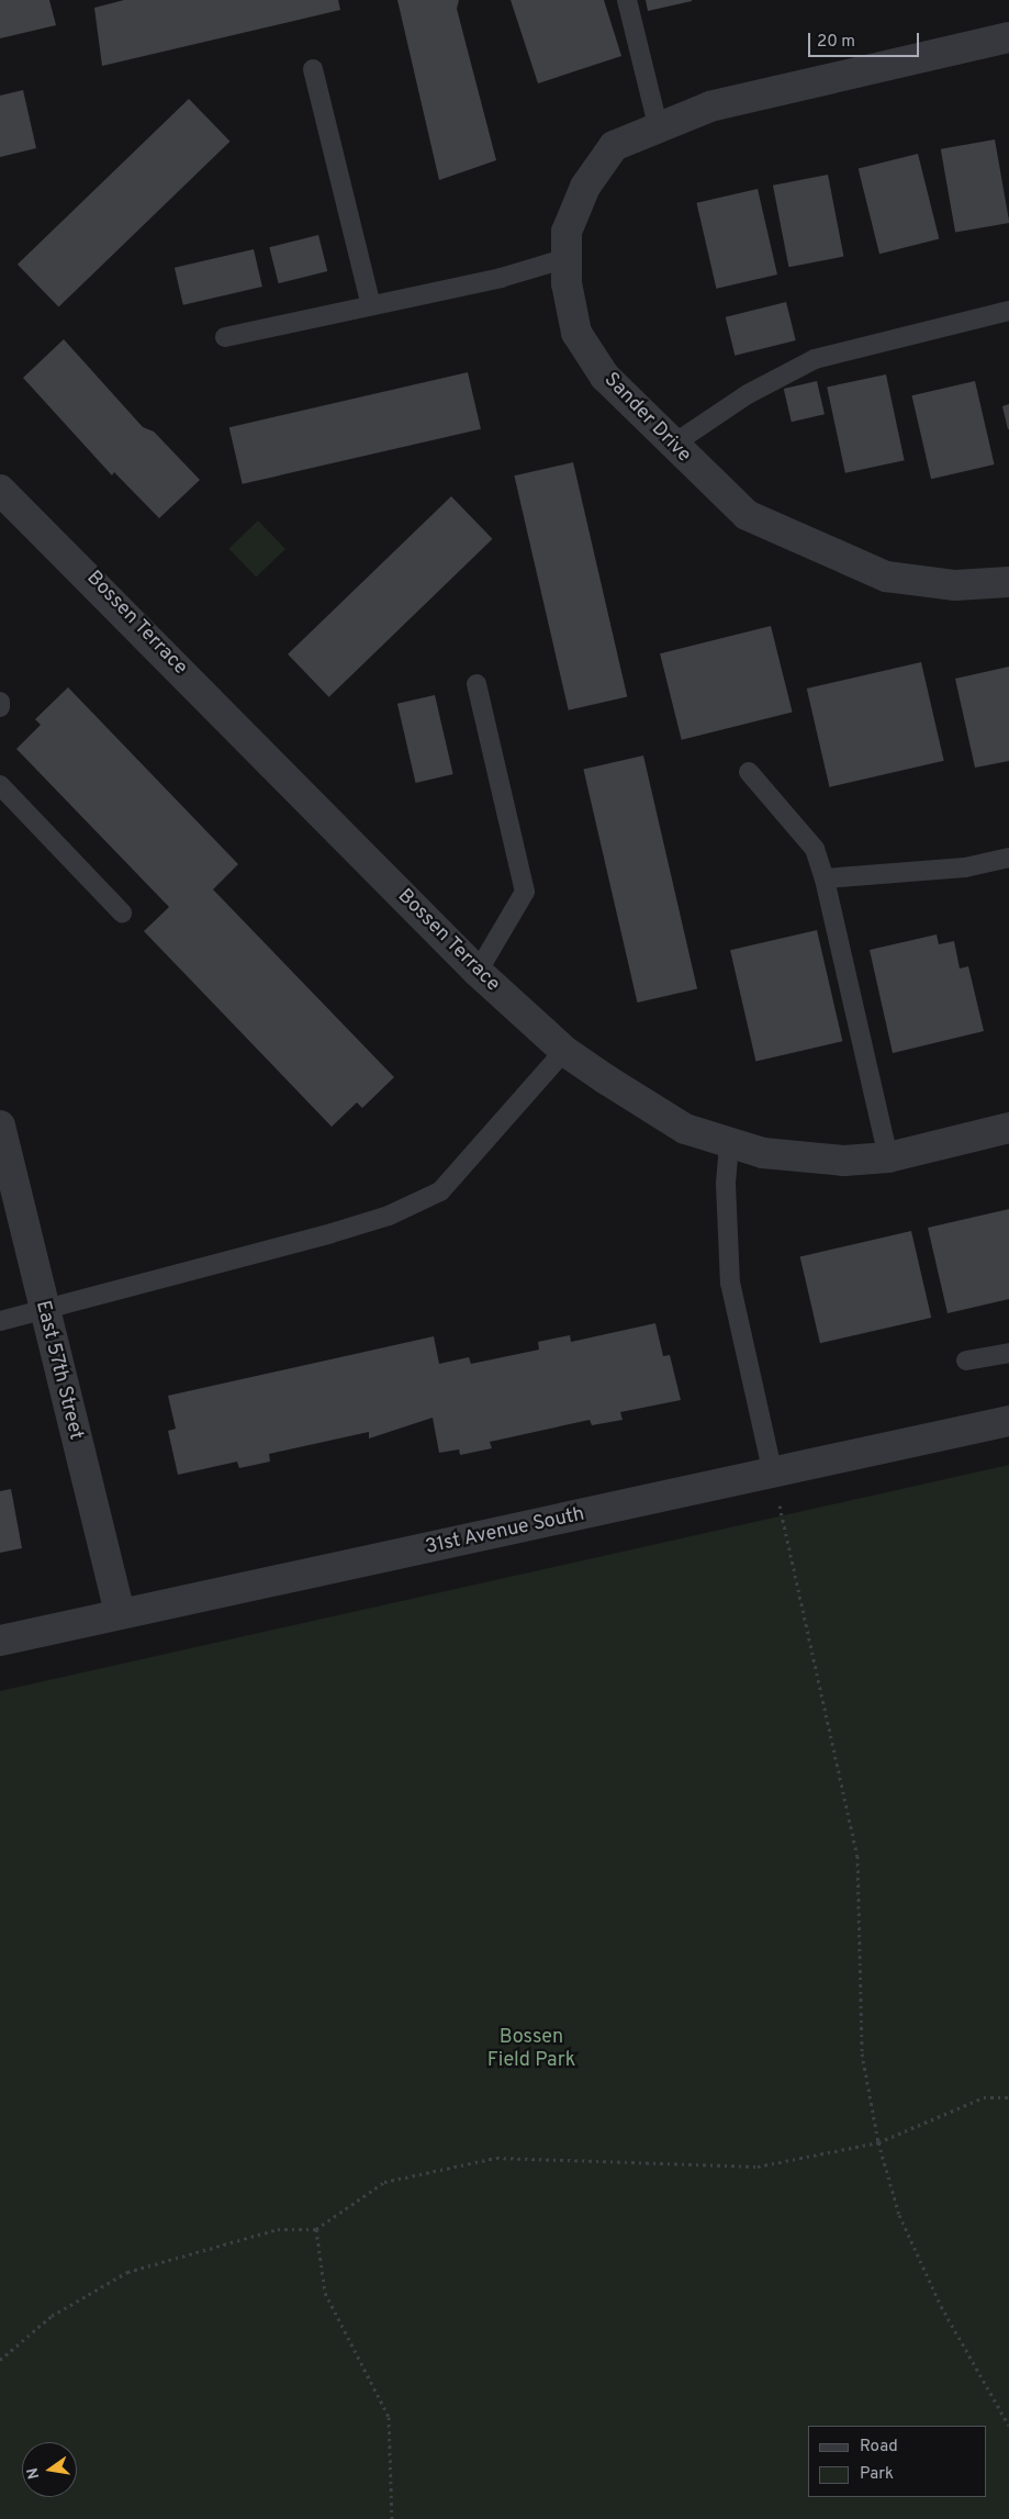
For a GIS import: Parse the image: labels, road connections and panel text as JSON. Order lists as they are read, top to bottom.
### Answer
{
  "streets": {
    "street": [
      "Sander Drive",
      "Bossen Terrace",
      "East 57th Street",
      "31st Avenue South"
    ]
  },
  "crossings": [
    ["East 57th Street", "31st Avenue South"]
  ],
  "parks": ["Bossen Field Park"],
  "legend": ["Road", "Park"],
  "scale_bar": "20 m",
  "north": "left"
}
